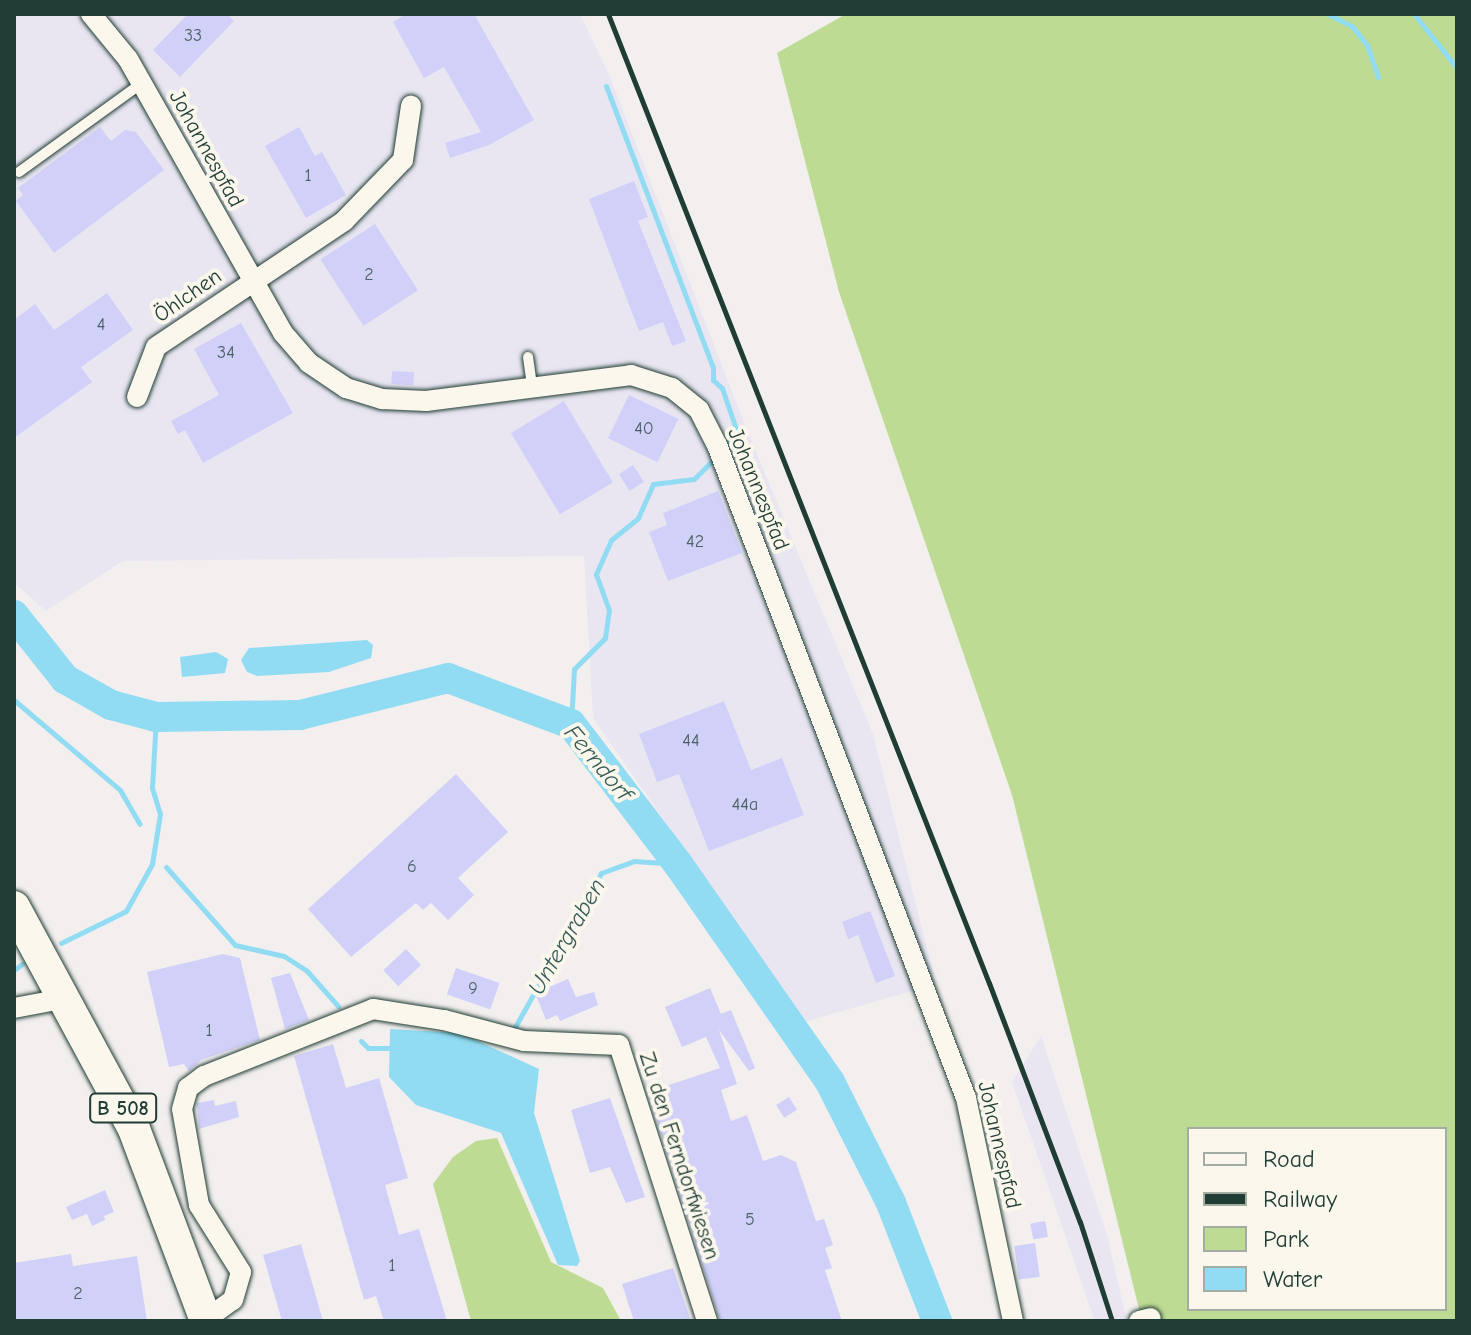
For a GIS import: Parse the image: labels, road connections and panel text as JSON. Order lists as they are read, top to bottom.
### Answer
{
  "streets": {
    "main road": ["B 508"],
    "street": ["Johannespfad", "Öhlchen", "Zu den Ferndorfwiesen"]
  },
  "crossings": [
    ["Johannespfad", "Öhlchen"],
    ["B 508", "Zu den Ferndorfwiesen"]
  ],
  "water": ["Ferndorf", "Untergraben"],
  "house_numbers": [
    "33",
    "1",
    "2",
    "4",
    "34",
    "40",
    "42",
    "44",
    "44a",
    "6",
    "9",
    "1",
    "5",
    "1",
    "2"
  ],
  "legend": [
    "Road",
    "Railway",
    "Park",
    "Water"
  ]
}
